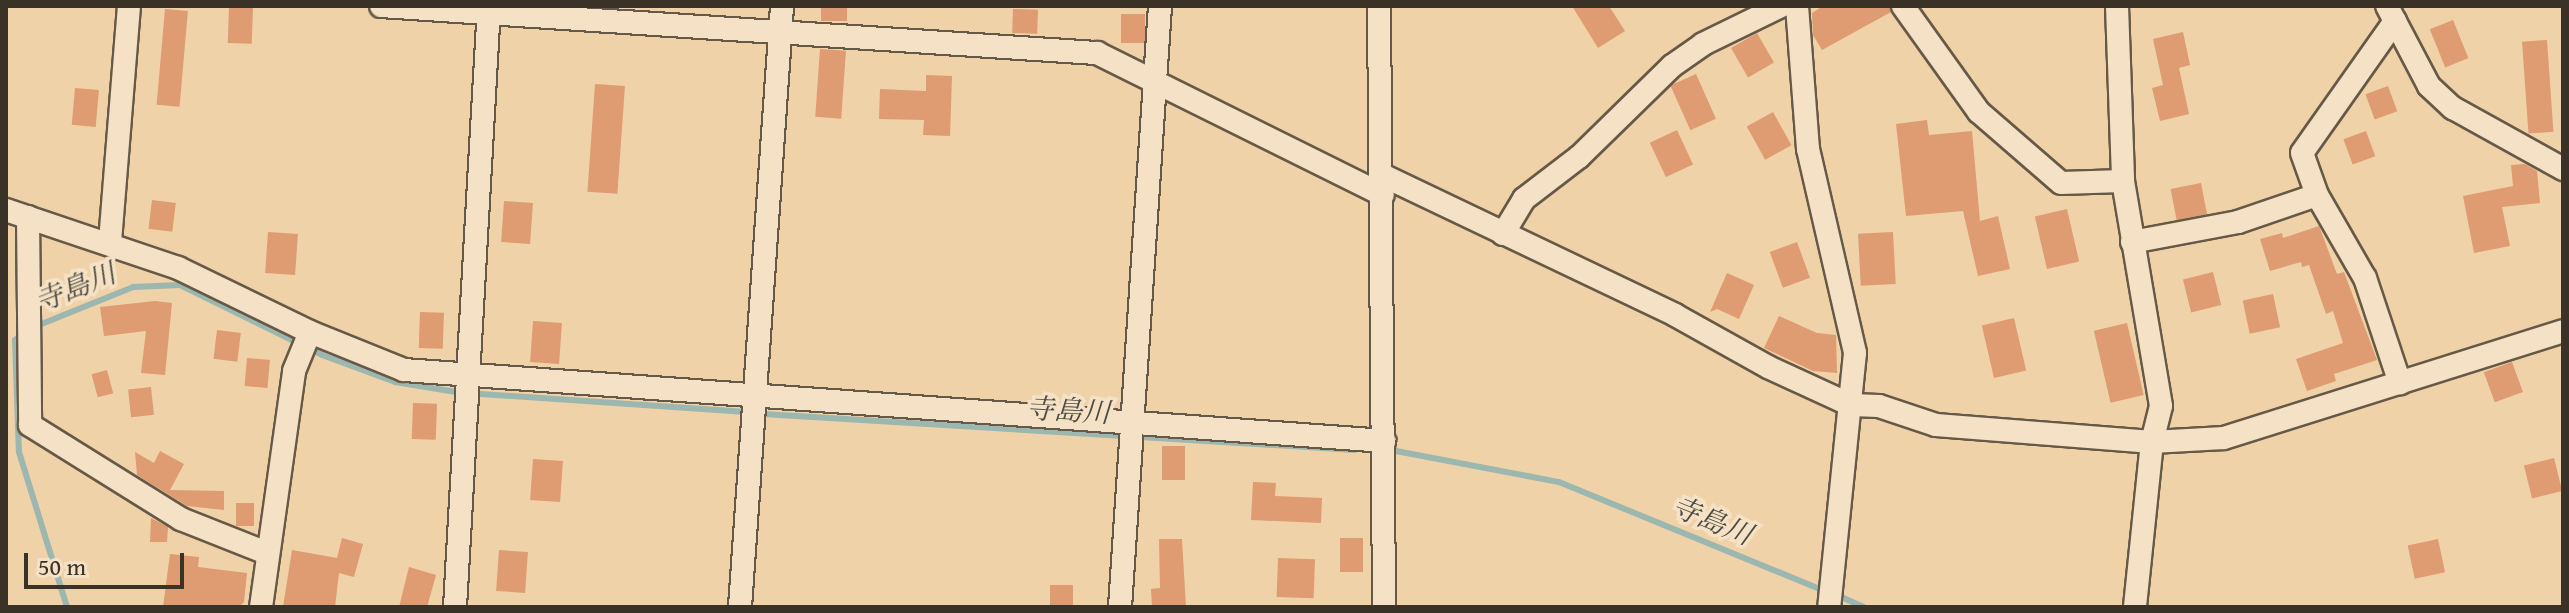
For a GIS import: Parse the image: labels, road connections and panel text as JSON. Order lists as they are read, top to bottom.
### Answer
{
  "water": ["寺島川"],
  "scale_bar": "50 m"
}
